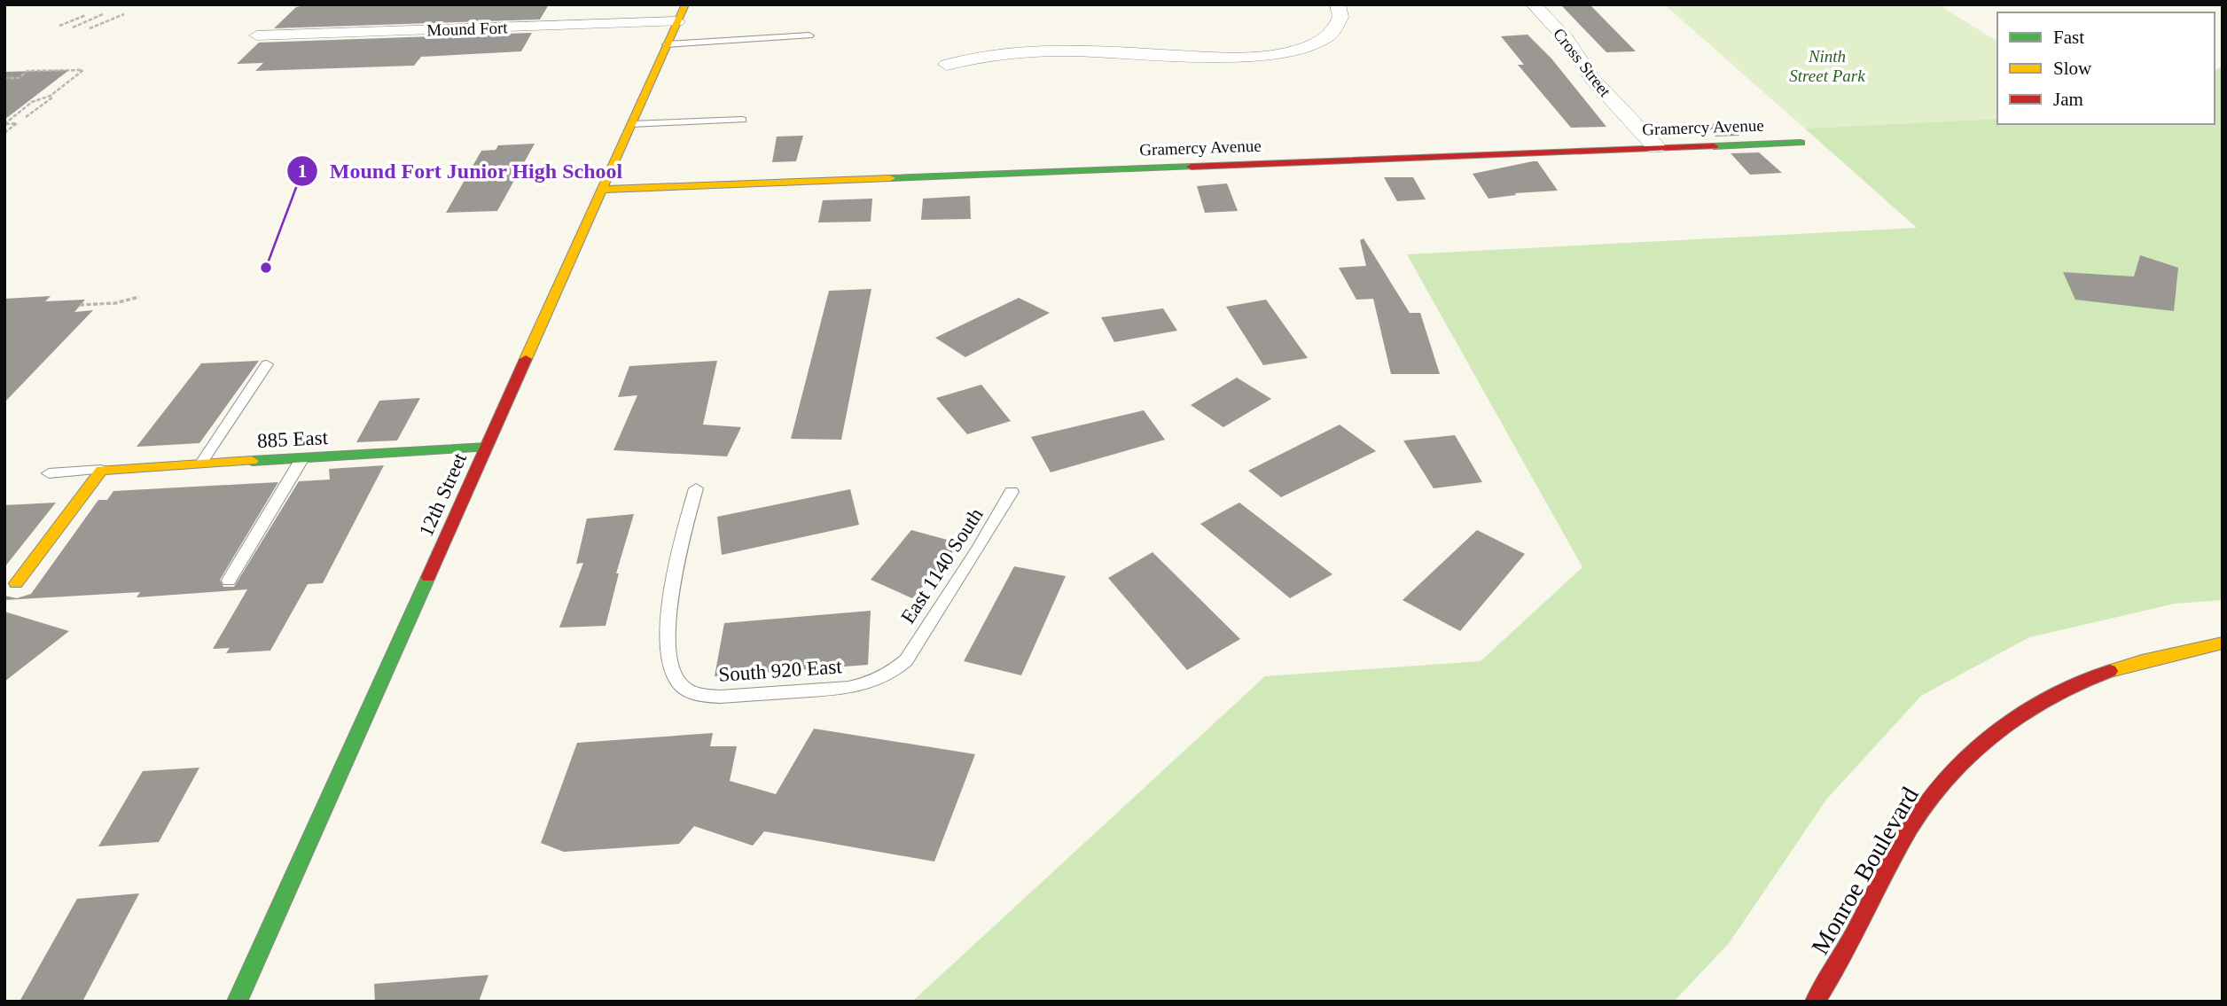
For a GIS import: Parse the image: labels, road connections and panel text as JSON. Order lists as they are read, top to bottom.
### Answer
{
  "streets": {
    "main road": [
      "Gramercy Avenue",
      "885 East",
      "12th Street",
      "Monroe Boulevard"
    ],
    "street": ["Mound Fort", "Cross Street"],
    "lane": ["East 1140 South", "South 920 East"]
  },
  "crossings": [
    ["Mound Fort", "12th Street"],
    ["Cross Street", "Gramercy Avenue"],
    ["Gramercy Avenue", "12th Street"],
    ["885 East", "12th Street"],
    ["East 1140 South", "South 920 East"]
  ],
  "parks": ["Ninth Street Park"],
  "places": ["Mound Fort Junior High School"],
  "legend": ["Fast", "Slow", "Jam"]
}
